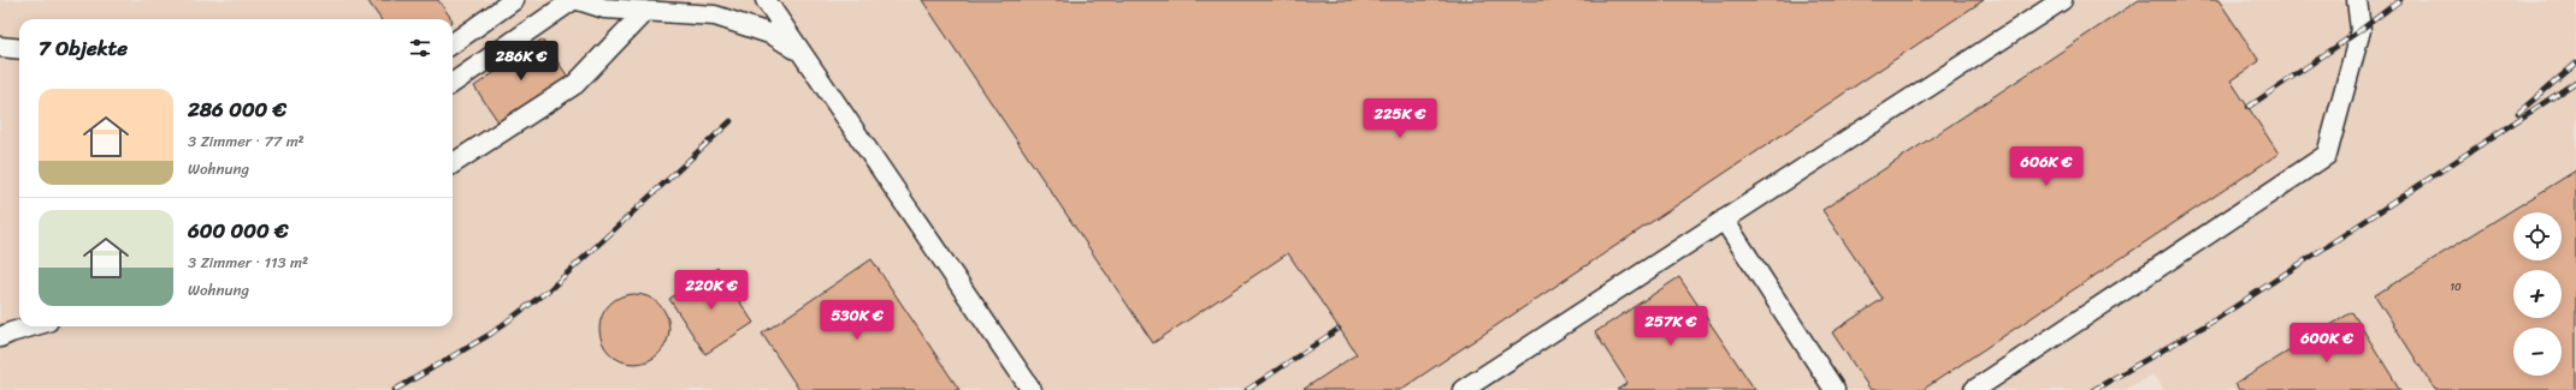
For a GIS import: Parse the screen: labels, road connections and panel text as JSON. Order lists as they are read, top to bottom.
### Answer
{
  "house_numbers": ["10"],
  "page": {
    "heading": "7 Objekte",
    "price": [
      "286K €",
      "225K €",
      "606K €",
      "220K €",
      "530K €",
      "257K €",
      "600K €"
    ],
    "list": [
      {
        "name": "286 000 €",
        "note": "3 Zimmer · 77 m² · Wohnung"
      },
      {
        "name": "600 000 €",
        "note": "3 Zimmer · 113 m² · Wohnung"
      }
    ],
    "map_buttons": ["+", "−"]
  }
}
